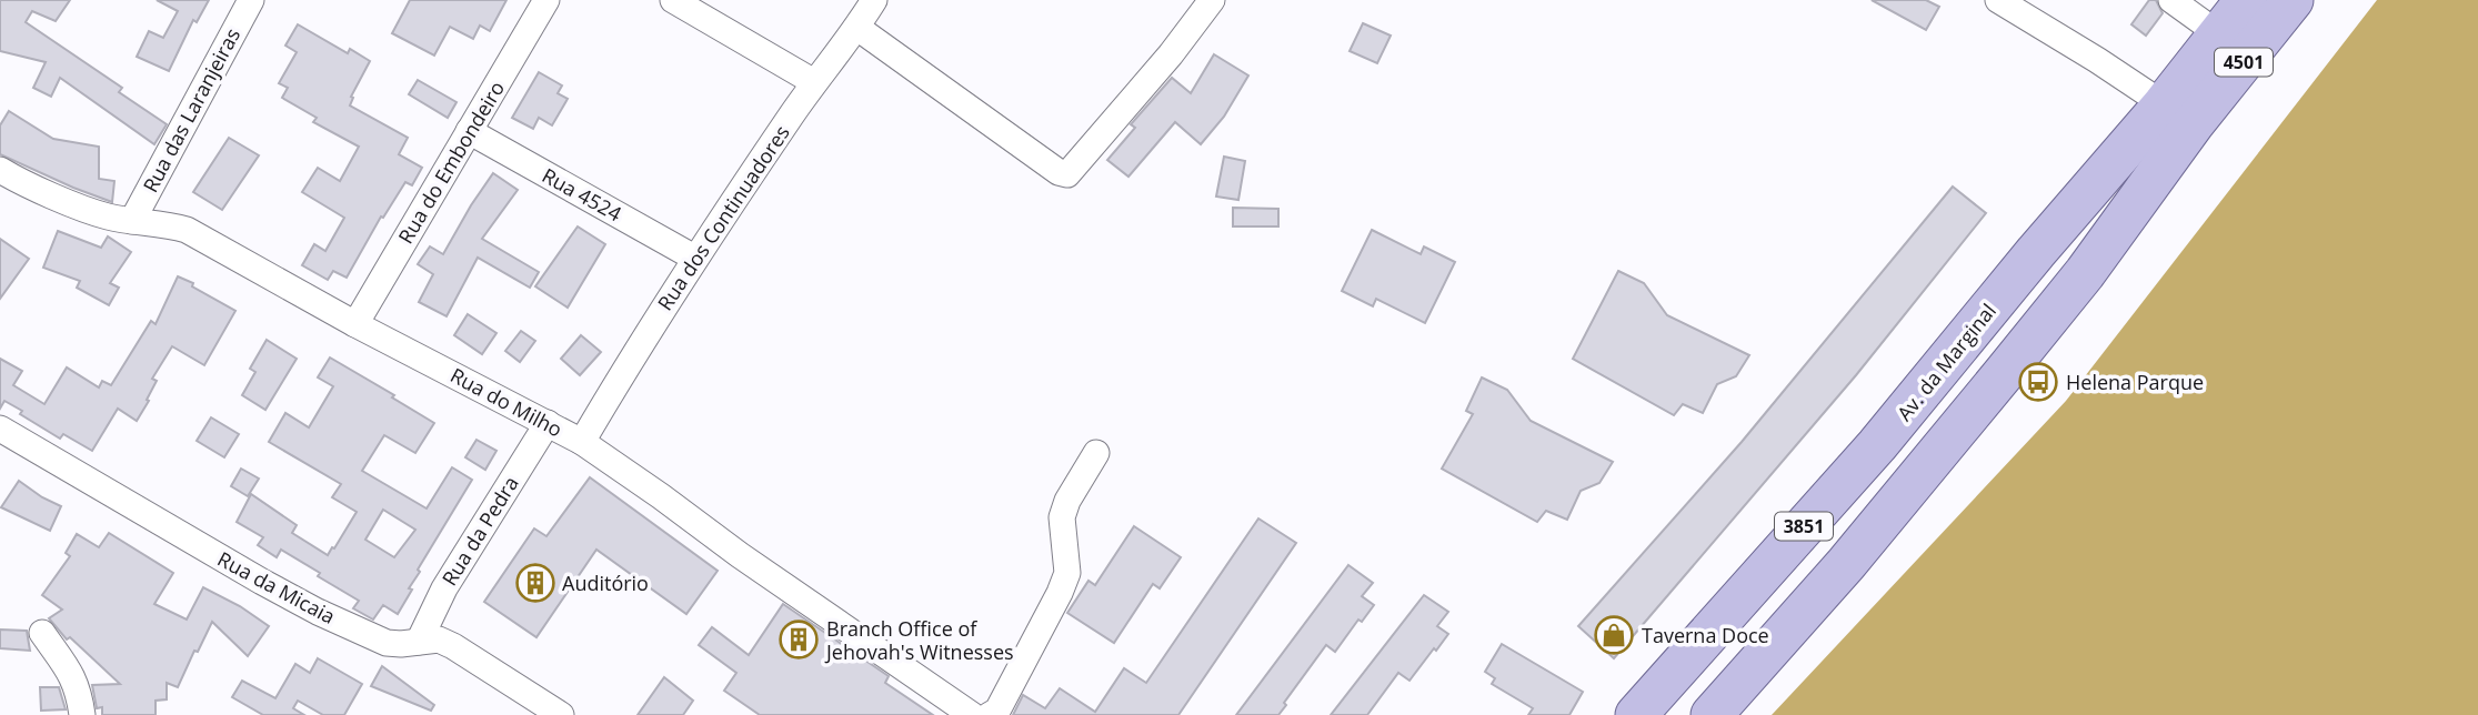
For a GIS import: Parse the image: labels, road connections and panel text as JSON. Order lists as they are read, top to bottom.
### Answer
{
  "streets": {
    "main road": ["4501", "Av. da Marginal", "3851"],
    "street": [
      "Rua das Laranjeiras",
      "Rua do Embondeiro",
      "Rua 4524",
      "Rua dos Continuadores",
      "Rua do Milho",
      "Rua da Pedra",
      "Rua da Micaia"
    ]
  },
  "crossings": [
    ["Rua das Laranjeiras", "Rua do Milho"],
    ["Rua do Embondeiro", "Rua 4524"],
    ["Rua do Embondeiro", "Rua do Milho"],
    ["Rua 4524", "Rua dos Continuadores"],
    ["Rua dos Continuadores", "Rua do Milho"],
    ["Rua do Milho", "Rua da Pedra"],
    ["Rua da Pedra", "Rua da Micaia"]
  ],
  "places": {
    "bus stop": ["Helena Parque"],
    "building": ["Auditório", "Branch Office of Jehovah's Witnesses"],
    "shop": ["Taverna Doce"]
  }
}
